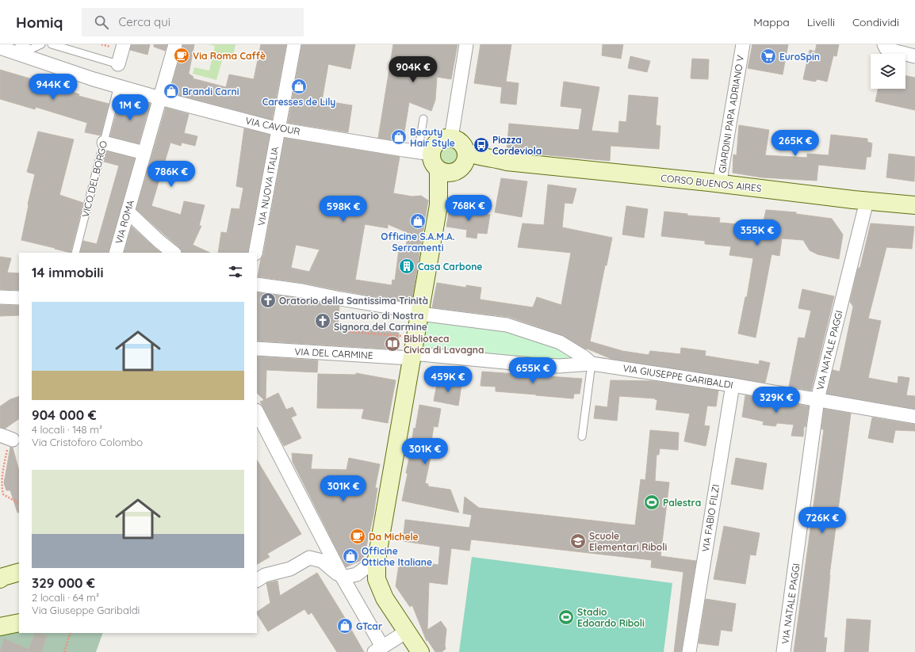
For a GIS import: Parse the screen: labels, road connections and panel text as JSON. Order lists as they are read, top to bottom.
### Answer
{
  "streets": {
    "street": [
      "GIARDINI PAPA ADRIANO V",
      "VIA CAVOUR",
      "CORSO BUENOS AIRES",
      "VIA NUOVA ITALIA",
      "VIA ROMA",
      "VIA NATALE PAGGI",
      "VIA DEL CARMINE",
      "VIA GIUSEPPE GARIBALDI",
      "VIA FABIO FILZI"
    ],
    "lane": ["VICO DEL BORGO"]
  },
  "crossings": [
    ["GIARDINI PAPA ADRIANO V", "CORSO BUENOS AIRES"],
    ["VIA CAVOUR", "VICO DEL BORGO"],
    ["VIA CAVOUR", "CORSO BUENOS AIRES"],
    ["VIA CAVOUR", "VIA NUOVA ITALIA"],
    ["VIA CAVOUR", "VIA ROMA"],
    ["CORSO BUENOS AIRES", "VIA NATALE PAGGI"],
    ["VIA NATALE PAGGI", "VIA GIUSEPPE GARIBALDI"],
    ["VIA DEL CARMINE", "VIA GIUSEPPE GARIBALDI"],
    ["VIA GIUSEPPE GARIBALDI", "VIA FABIO FILZI"]
  ],
  "places": {
    "cafe": ["Via Roma Caffè", "Da Michele"],
    "supermarket": ["EuroSpin"],
    "shop": [
      "Caresses de Lily",
      "Brandi Carni",
      "Beauty Hair Style",
      "Officine S.A.M.A. Serramenti",
      "Officine Ottiche Italiane",
      "GTcar"
    ],
    "bus stop": ["Piazza Cordeviola"],
    "building": ["Casa Carbone"],
    "church": ["Oratorio della Santissima Trinità", "Santuario di Nostra Signora del Carmine"],
    "library": ["Biblioteca Civica di Lavagna"],
    "sports": ["Palestra", "Stadio Edoardo Riboli"],
    "school or university": ["Scuole Elementari Riboli"]
  },
  "page": {
    "header": "Homiq",
    "search": "Cerca qui",
    "nav": ["Mappa", "Livelli", "Condividi"],
    "price": [
      "904K €",
      "944K €",
      "1M €",
      "265K €",
      "786K €",
      "768K €",
      "598K €",
      "355K €",
      "655K €",
      "459K €",
      "329K €",
      "301K €",
      "301K €",
      "726K €"
    ],
    "heading": "14 immobili",
    "list": [
      {
        "name": "904 000 €",
        "note": "4 locali · 148 m² · Via Cristoforo Colombo"
      },
      {
        "name": "329 000 €",
        "note": "2 locali · 64 m² · Via Giuseppe Garibaldi"
      }
    ]
  }
}
